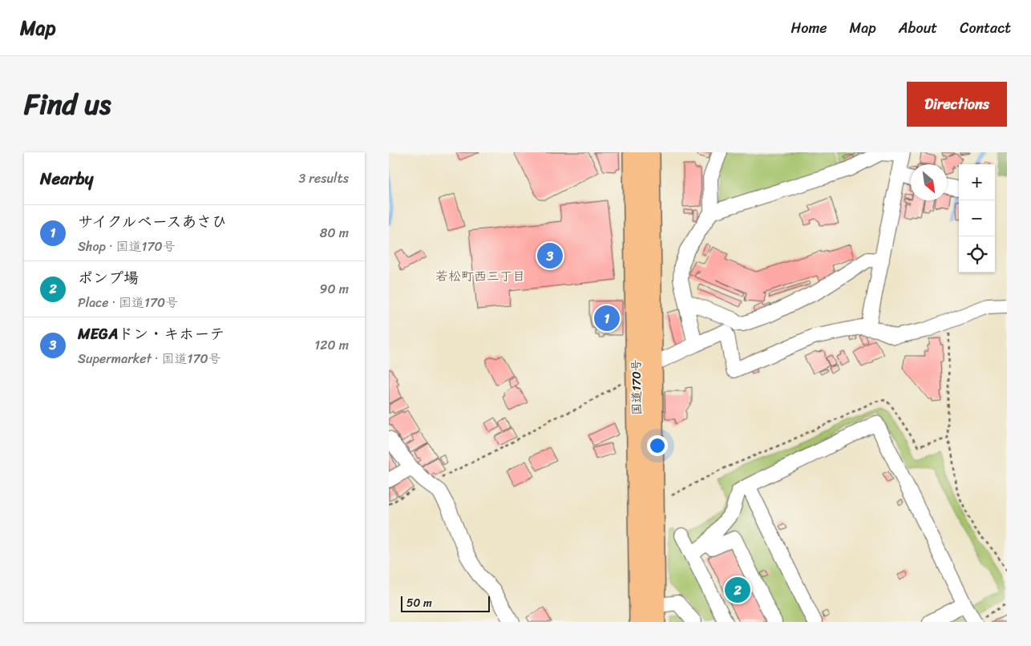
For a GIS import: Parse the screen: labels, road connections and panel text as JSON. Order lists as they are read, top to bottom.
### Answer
{
  "streets": {
    "highway": ["国道170号"]
  },
  "districts": ["若松町西三丁目"],
  "scale_bar": "50 m",
  "north": "bottom right",
  "page": {
    "header": "Map",
    "nav": [
      "Home",
      "Map",
      "About",
      "Contact"
    ],
    "title": "Find us",
    "buttons": "Directions",
    "heading": ["Nearby", "3 results"],
    "map_buttons": ["+", "−"],
    "list": [
      {
        "mark": "1",
        "name": "サイクルベースあさひ",
        "note": "Shop · 国道170号",
        "value": "80 m"
      },
      {
        "mark": "2",
        "name": "ポンプ場",
        "note": "Place · 国道170号",
        "value": "90 m"
      },
      {
        "mark": "3",
        "name": "MEGAドン・キホーテ",
        "note": "Supermarket · 国道170号",
        "value": "120 m"
      }
    ],
    "pins": ["3", "1", "2"],
    "scale": "50 m"
  }
}
